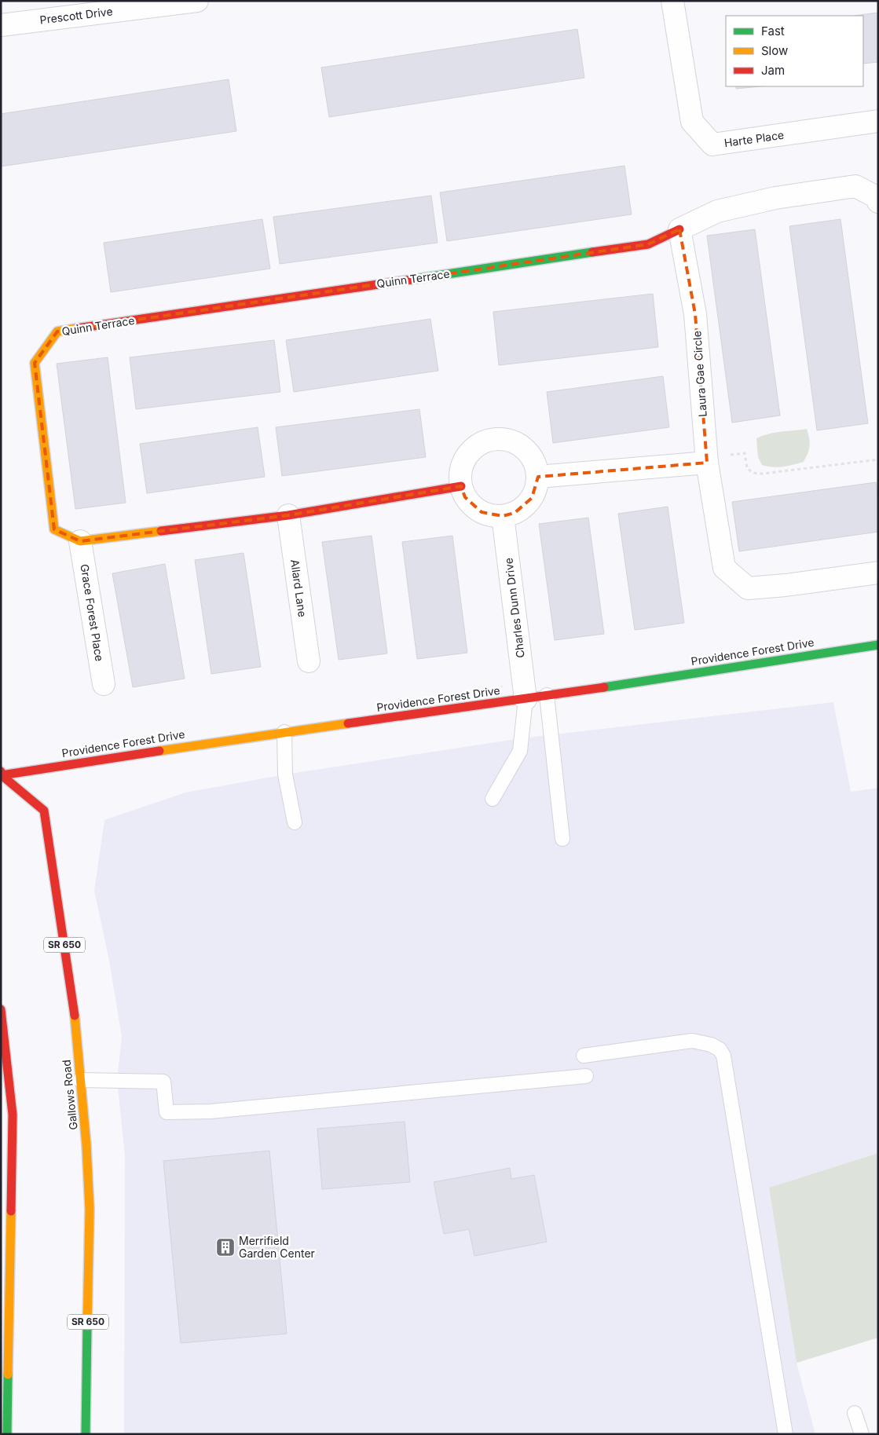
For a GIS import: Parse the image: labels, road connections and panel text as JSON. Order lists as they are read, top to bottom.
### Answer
{
  "streets": {
    "street": [
      "Prescott Drive",
      "Harte Place",
      "Quinn Terrace",
      "Laura Gae Circle",
      "Allard Lane",
      "Charles Dunn Drive",
      "Grace Forest Place",
      "Providence Forest Drive",
      "SR 650",
      "Gallows Road"
    ]
  },
  "crossings": [
    ["Quinn Terrace", "Laura Gae Circle"],
    ["Quinn Terrace", "Grace Forest Place"],
    ["Charles Dunn Drive", "Providence Forest Drive"],
    ["Providence Forest Drive", "Gallows Road"]
  ],
  "places": {
    "building": ["Merrifield Garden Center"]
  },
  "legend": ["Fast", "Slow", "Jam"]
}
